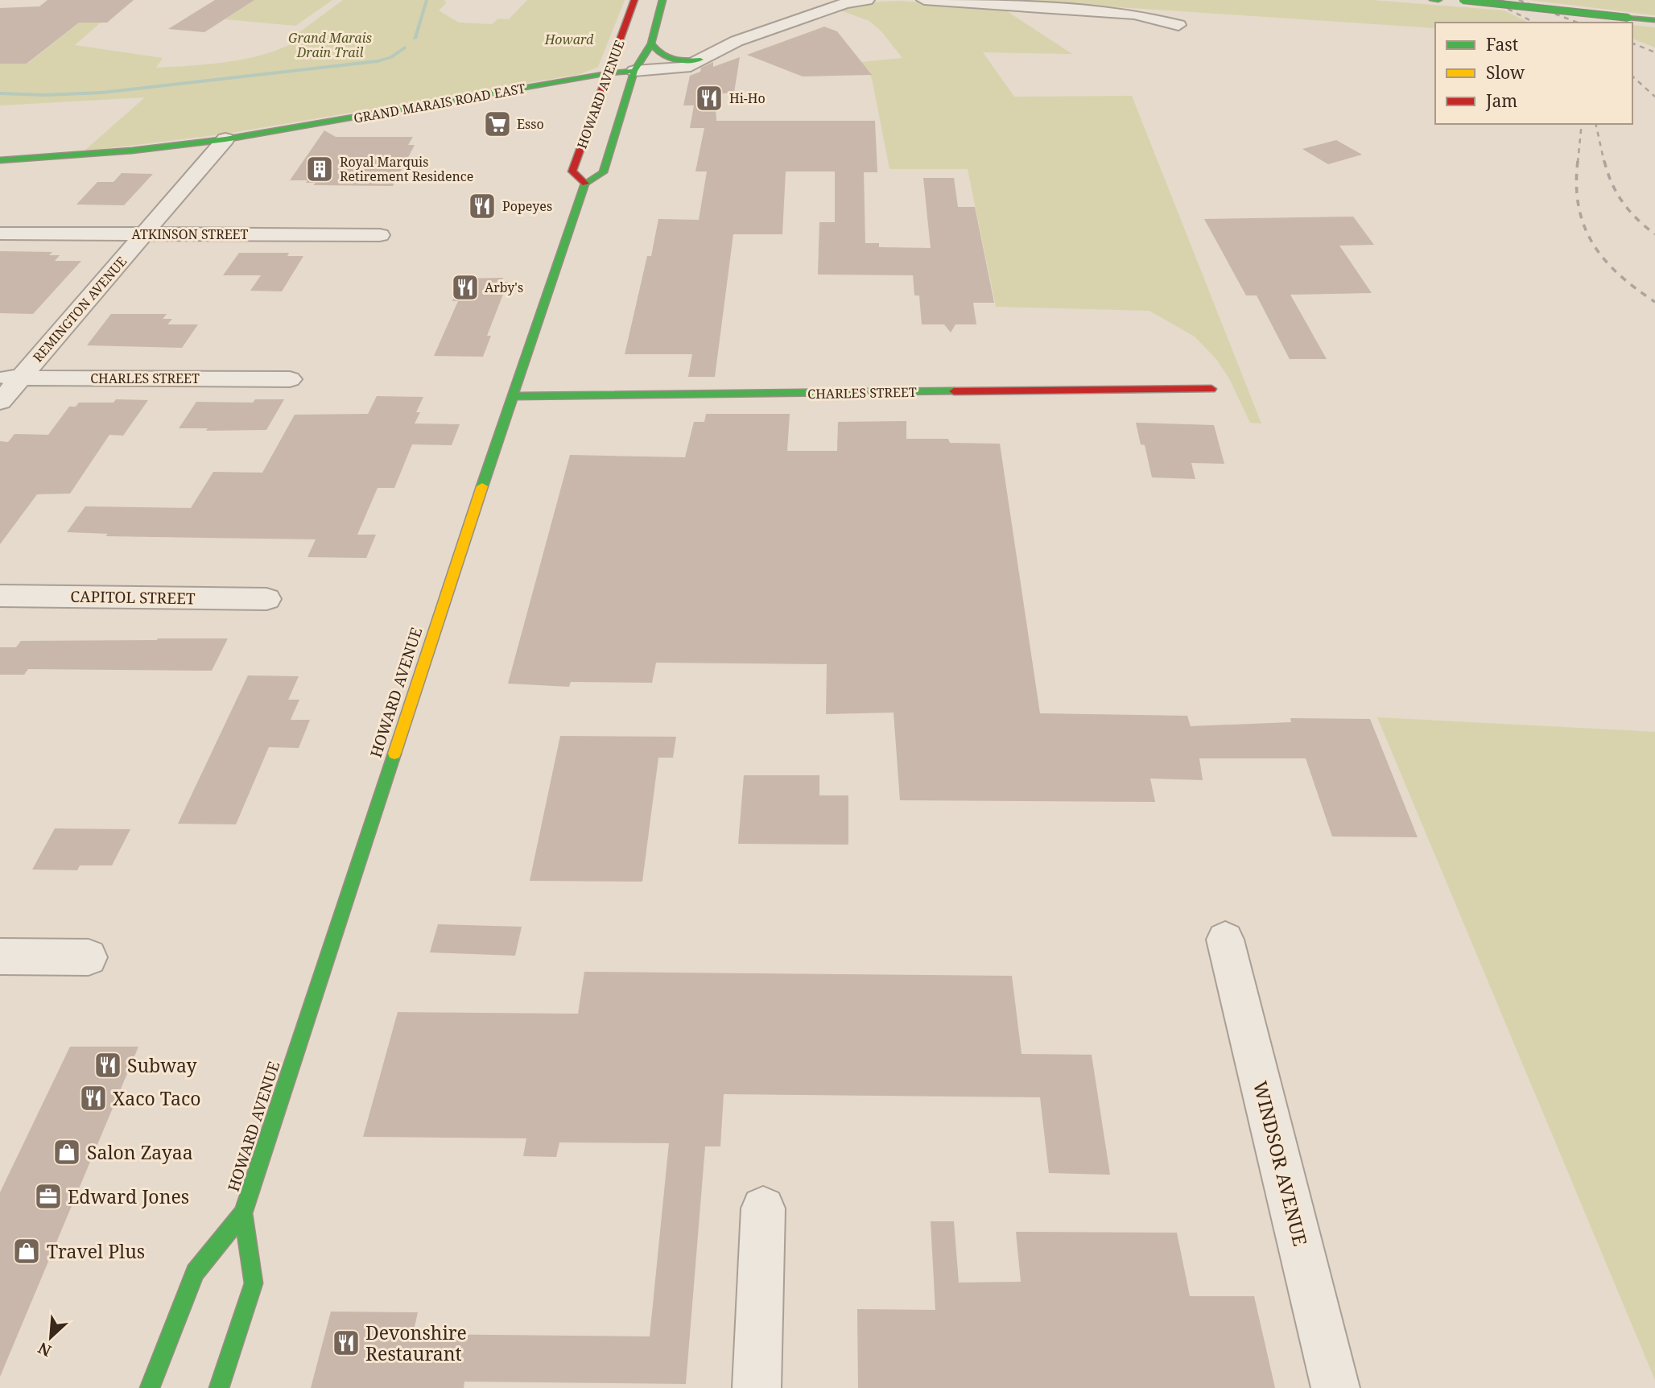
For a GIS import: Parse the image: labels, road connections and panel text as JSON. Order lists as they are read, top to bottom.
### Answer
{
  "streets": {
    "main road": ["HOWARD AVENUE", "GRAND MARAIS ROAD EAST", "CHARLES STREET"],
    "street": [
      "ATKINSON STREET",
      "REMINGTON AVENUE",
      "CAPITOL STREET",
      "WINDSOR AVENUE"
    ]
  },
  "crossings": [
    ["HOWARD AVENUE", "GRAND MARAIS ROAD EAST"],
    ["HOWARD AVENUE", "CHARLES STREET"],
    ["GRAND MARAIS ROAD EAST", "REMINGTON AVENUE"],
    ["ATKINSON STREET", "REMINGTON AVENUE"],
    ["REMINGTON AVENUE", "CHARLES STREET"]
  ],
  "parks": ["Grand Marais Drain Trail", "Howard"],
  "places": {
    "restaurant": [
      "Hi-Ho",
      "Popeyes",
      "Arby's",
      "Subway",
      "Xaco Taco",
      "Devonshire Restaurant"
    ],
    "supermarket": ["Esso"],
    "building": ["Royal Marquis Retirement Residence"],
    "shop": ["Salon Zayaa", "Travel Plus"],
    "office": ["Edward Jones"]
  },
  "legend": ["Fast", "Slow", "Jam"],
  "north": "bottom left"
}
